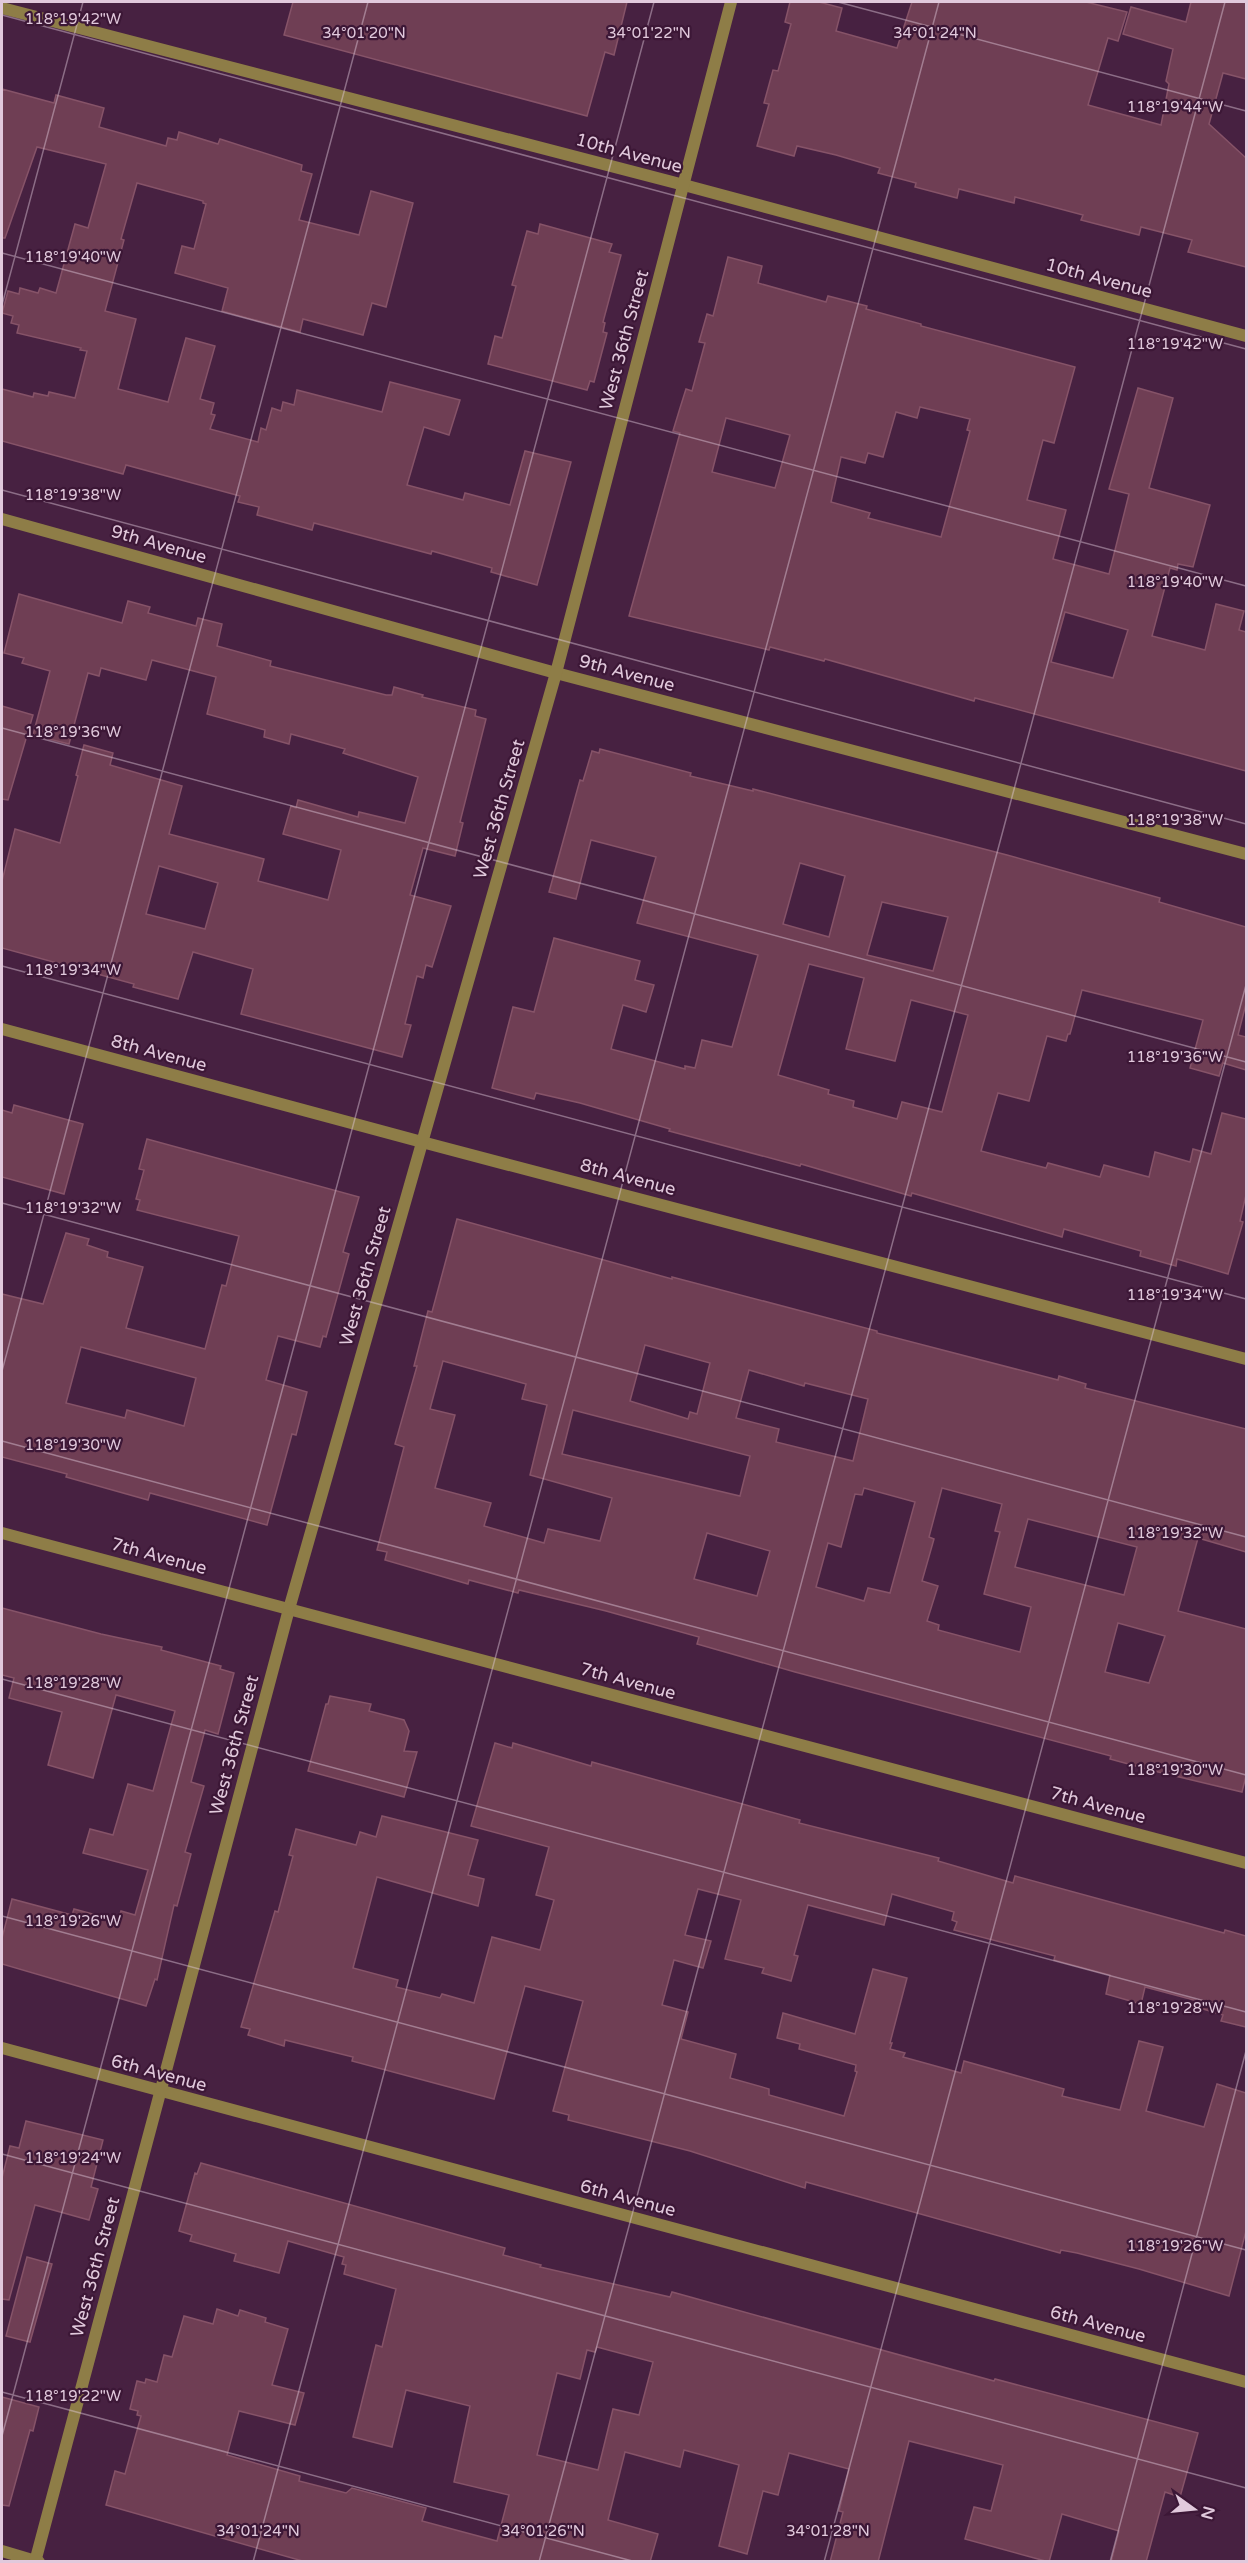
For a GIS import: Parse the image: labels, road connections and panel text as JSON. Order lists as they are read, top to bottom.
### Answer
{
  "streets": {
    "street": [
      "10th Avenue",
      "West 36th Street",
      "9th Avenue",
      "8th Avenue",
      "7th Avenue",
      "6th Avenue"
    ]
  },
  "crossings": [
    ["10th Avenue", "West 36th Street"],
    ["West 36th Street", "9th Avenue"],
    ["West 36th Street", "8th Avenue"],
    ["West 36th Street", "7th Avenue"],
    ["West 36th Street", "6th Avenue"]
  ],
  "north": "right",
  "coordinates": [
    "118°19'42\"W",
    "34°01'20\"N",
    "34°01'22\"N",
    "34°01'24\"N",
    "118°19'44\"W",
    "118°19'40\"W",
    "118°19'38\"W",
    "118°19'36\"W",
    "118°19'34\"W",
    "118°19'32\"W",
    "118°19'30\"W",
    "118°19'28\"W",
    "118°19'26\"W",
    "118°19'24\"W",
    "118°19'22\"W",
    "34°01'26\"N",
    "34°01'28\"N"
  ]
}
